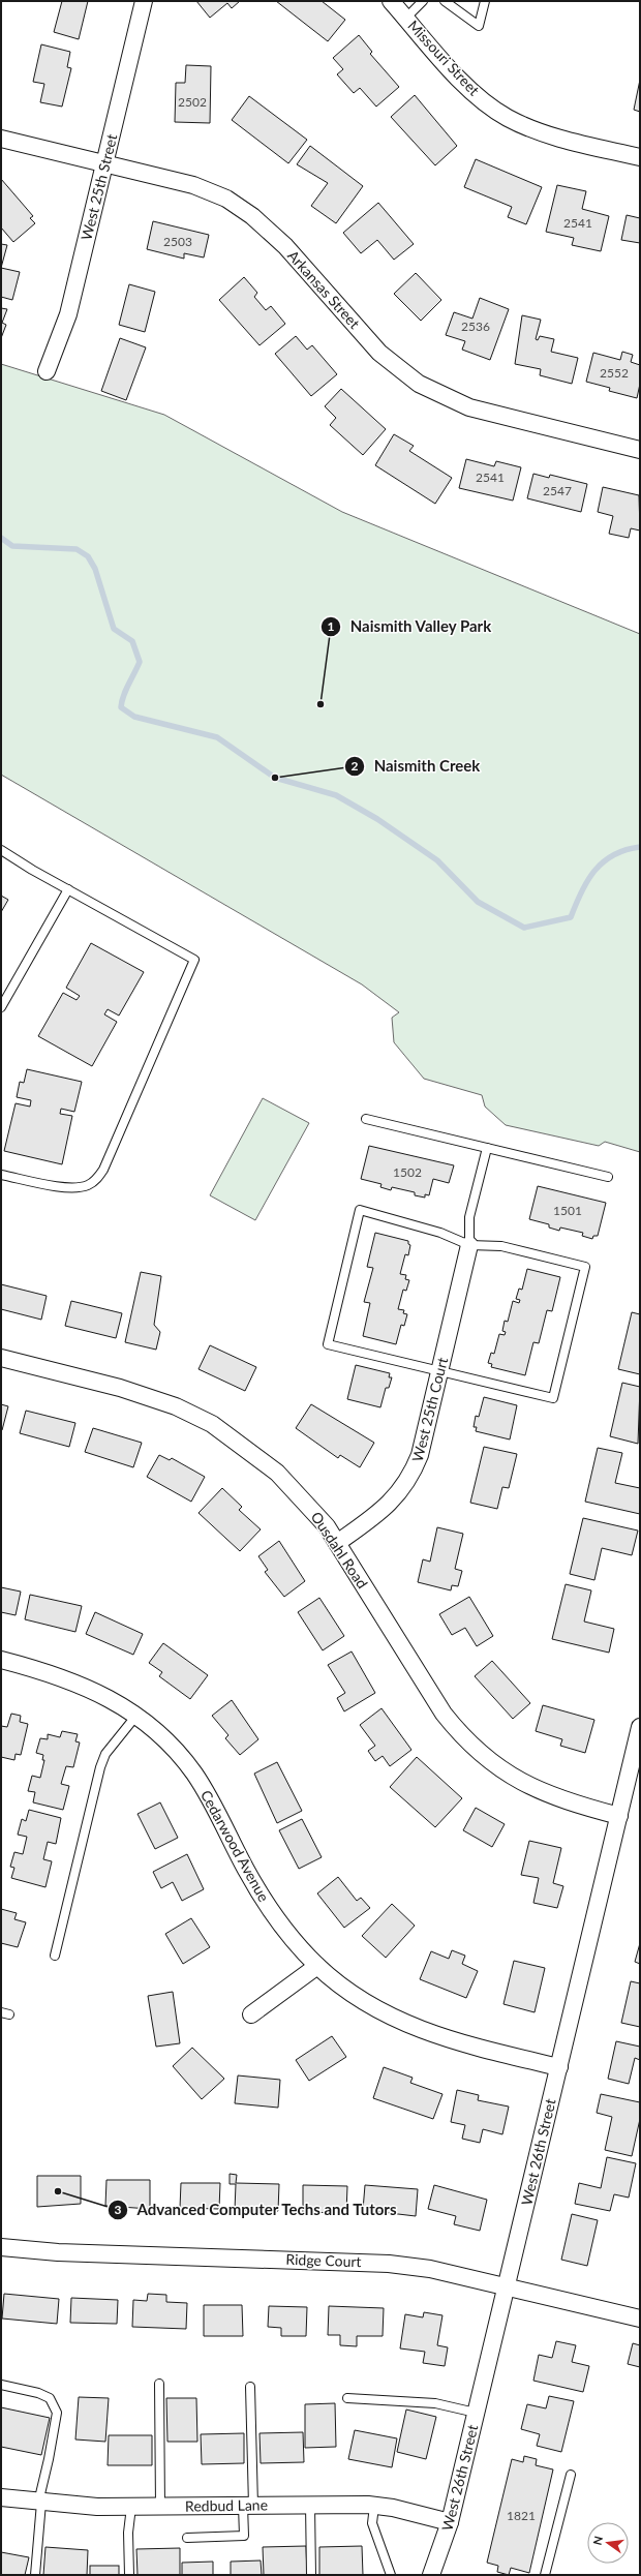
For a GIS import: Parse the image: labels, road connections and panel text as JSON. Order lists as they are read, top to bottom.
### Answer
{
  "streets": {
    "street": [
      "Missouri Street",
      "West 25th Street",
      "Arkansas Street",
      "West 25th Court",
      "Ousdahl Road",
      "Cedarwood Avenue",
      "West 26th Street",
      "Ridge Court",
      "Redbud Lane"
    ]
  },
  "crossings": [
    ["West 25th Street", "Arkansas Street"],
    ["West 25th Court", "Ousdahl Road"],
    ["Ousdahl Road", "West 26th Street"],
    ["Cedarwood Avenue", "West 26th Street"],
    ["West 26th Street", "Ridge Court"],
    ["West 26th Street", "Redbud Lane"]
  ],
  "places": ["Naismith Valley Park", "Naismith Creek", "Advanced Computer Techs and Tutors"],
  "house_numbers": [
    "2502",
    "2541",
    "2503",
    "2536",
    "2552",
    "2541",
    "2547",
    "1502",
    "1501",
    "1821"
  ],
  "north": "left"
}
